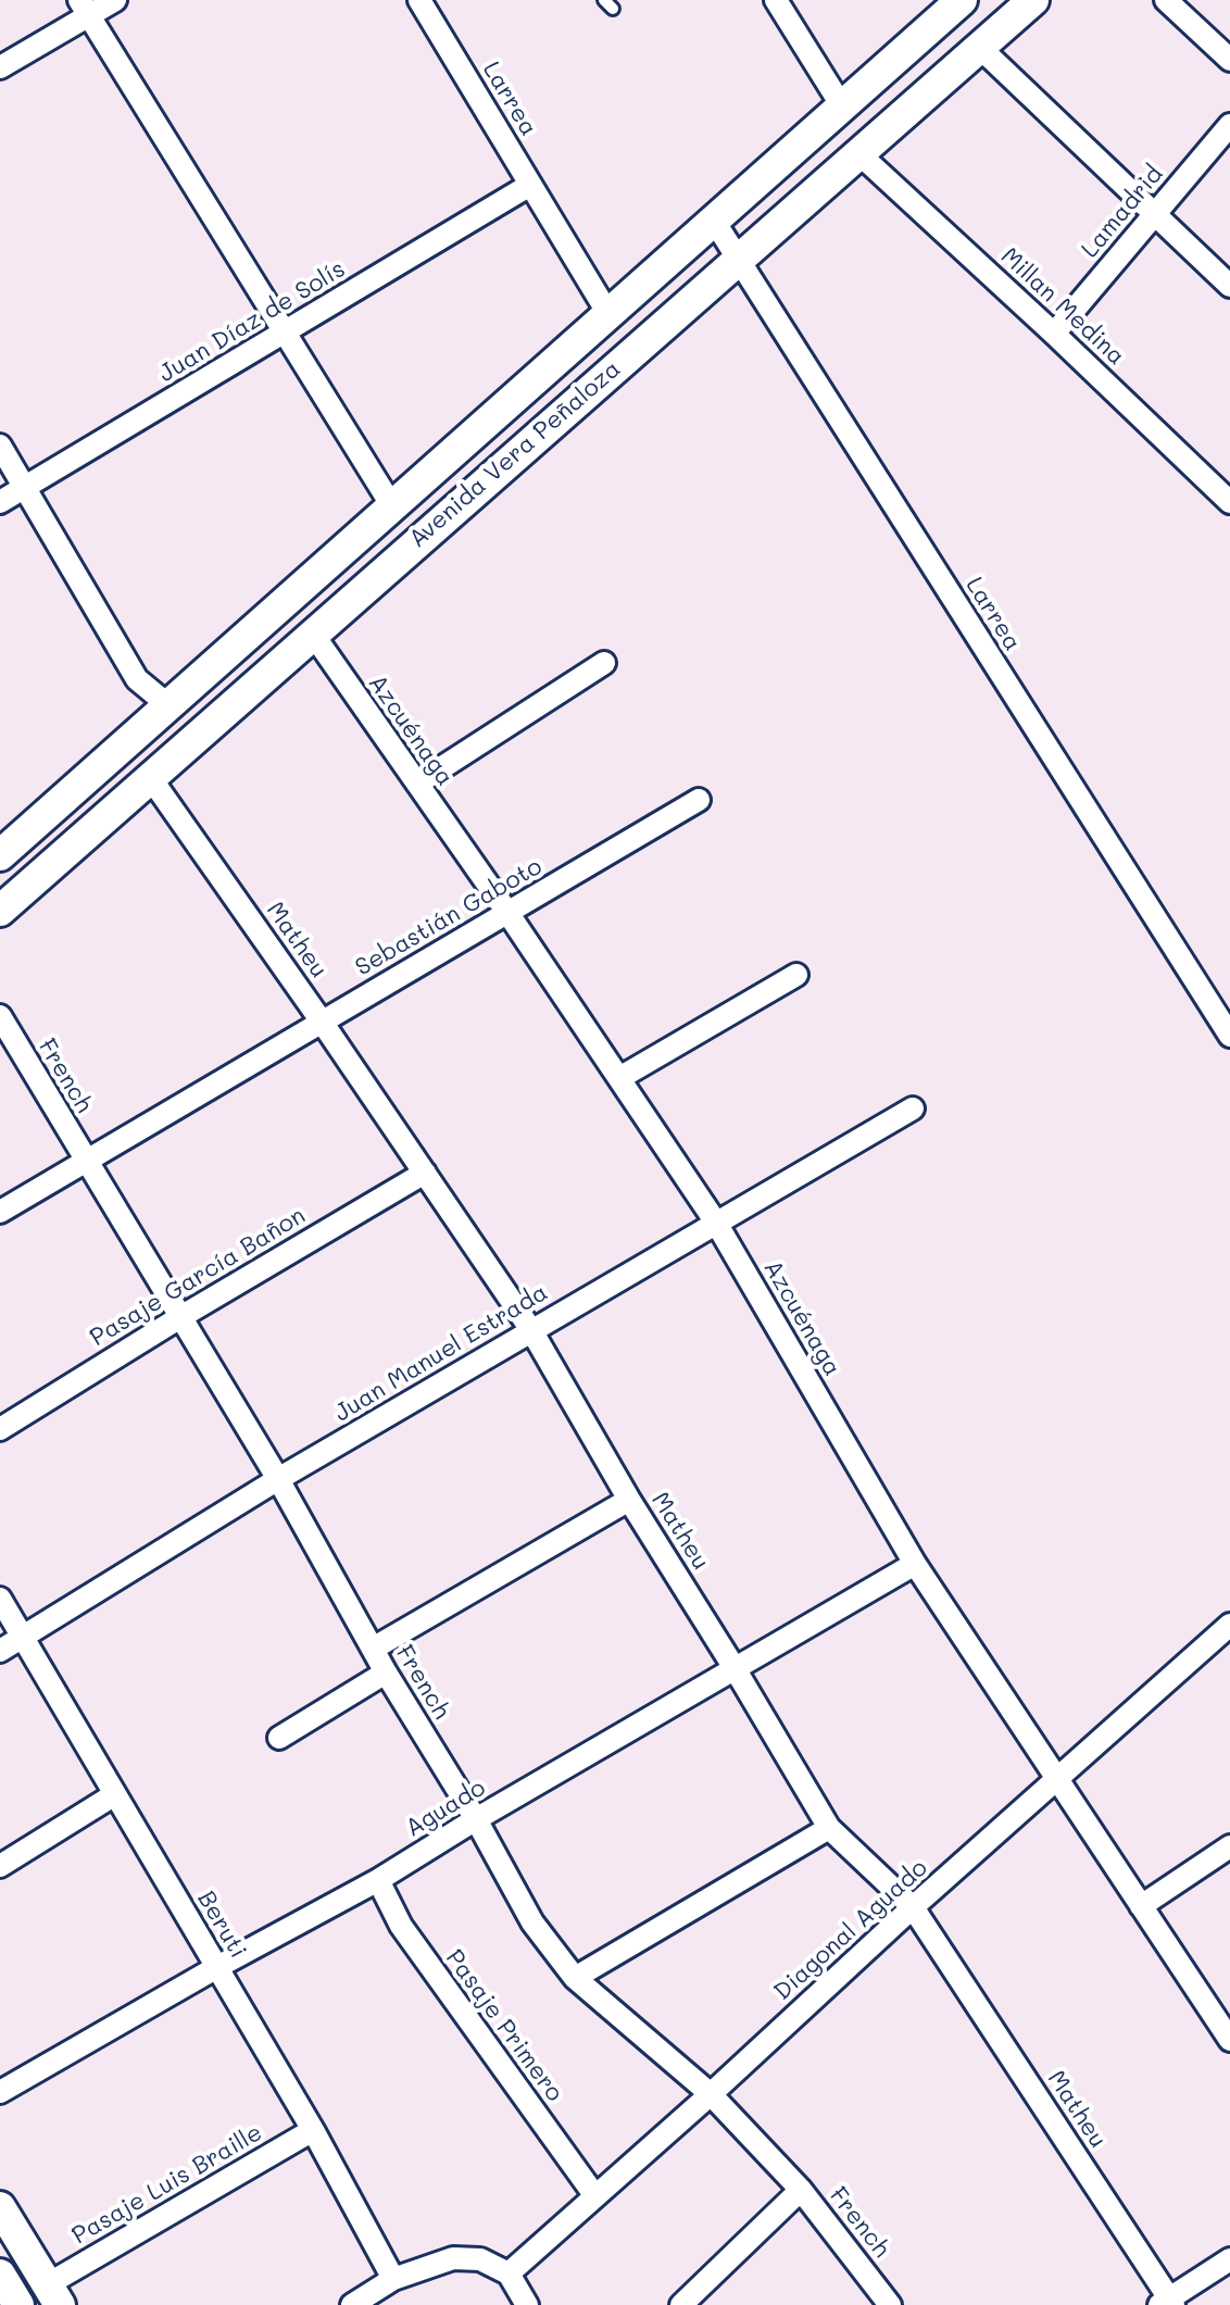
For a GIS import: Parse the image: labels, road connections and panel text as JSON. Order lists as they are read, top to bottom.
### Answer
{
  "streets": {
    "main road": ["Avenida Vera Peñaloza"],
    "street": [
      "Larrea",
      "Lamadrid",
      "Millan Medina",
      "Juan Díaz de Solís",
      "Azcuénaga",
      "Sebastián Gaboto",
      "Matheu",
      "French",
      "Pasaje García Bañon",
      "Juan Manuel Estrada",
      "Aguado",
      "Beruti",
      "Diagonal Aguado",
      "Pasaje Primero",
      "Pasaje Luis Braille"
    ]
  },
  "crossings": [
    ["Larrea", "Juan Díaz de Solís"],
    ["Larrea", "Avenida Vera Peñaloza"],
    ["Lamadrid", "Millan Medina"],
    ["Millan Medina", "Avenida Vera Peñaloza"],
    ["Avenida Vera Peñaloza", "Azcuénaga"],
    ["Avenida Vera Peñaloza", "Matheu"],
    ["Azcuénaga", "Sebastián Gaboto"],
    ["Azcuénaga", "Juan Manuel Estrada"],
    ["Azcuénaga", "Aguado"],
    ["Azcuénaga", "Diagonal Aguado"],
    ["Sebastián Gaboto", "Matheu"],
    ["Sebastián Gaboto", "French"],
    ["Matheu", "Pasaje García Bañon"],
    ["Matheu", "Juan Manuel Estrada"],
    ["Matheu", "Aguado"],
    ["Matheu", "Diagonal Aguado"],
    ["French", "Pasaje García Bañon"],
    ["French", "Juan Manuel Estrada"],
    ["French", "Aguado"],
    ["French", "Diagonal Aguado"],
    ["Juan Manuel Estrada", "Beruti"],
    ["Aguado", "Beruti"],
    ["Aguado", "Pasaje Primero"],
    ["Beruti", "Pasaje Luis Braille"],
    ["Diagonal Aguado", "Pasaje Primero"]
  ]
}
